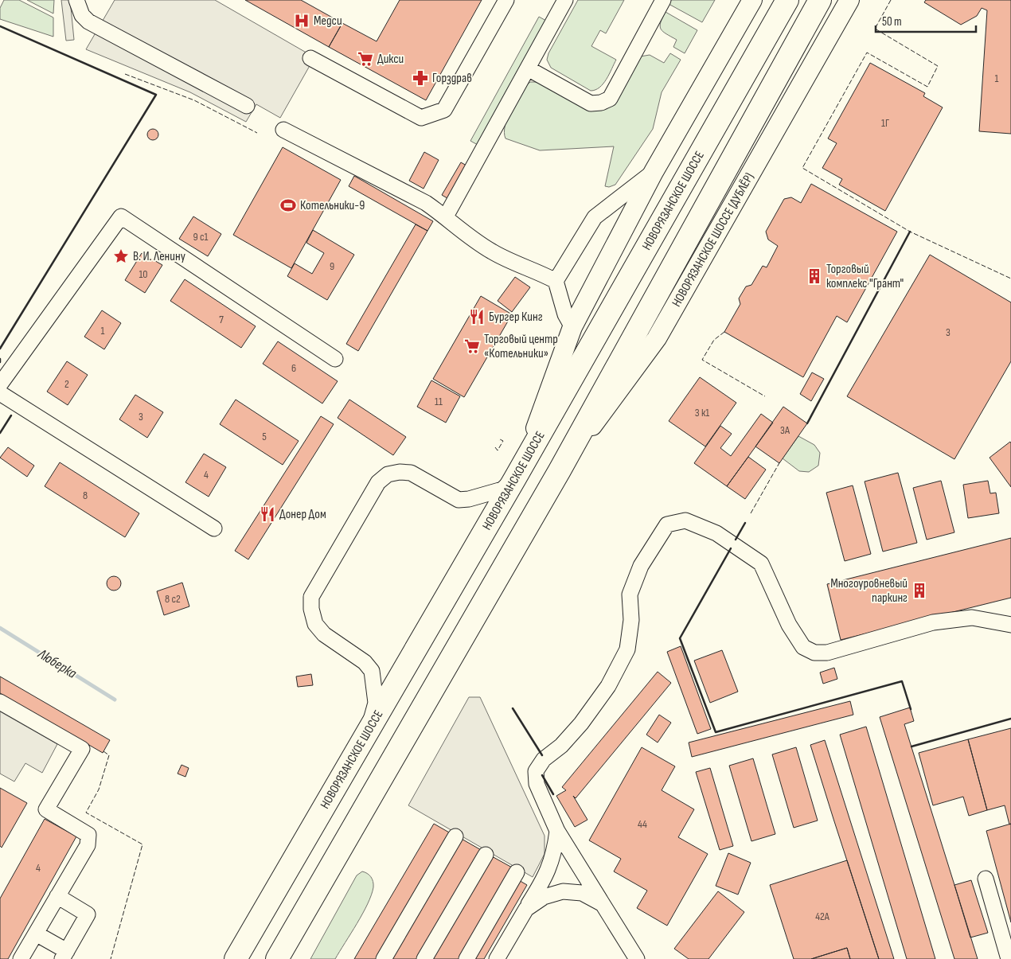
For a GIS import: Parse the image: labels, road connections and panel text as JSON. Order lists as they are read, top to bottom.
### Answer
{
  "streets": {
    "highway": ["НОВОРЯЗАНСКОЕ ШОССЕ"],
    "main road": ["НОВОРЯЗАНСКОЕ ШОССЕ (ДУБЛЁР)"]
  },
  "water": ["Люберка"],
  "places": {
    "hospital": ["Медси"],
    "supermarket": ["Дикси", "Торговый центр «Котельники»"],
    "pharmacy": ["Горздрав"],
    "sports": ["Котельники-9"],
    "place": ["В. И. Ленину"],
    "building": ["Торговый комплекс \"Грант\"", "Многоуровневый паркинг"],
    "restaurant": ["Бургер Кинг", "Донер Дом"]
  },
  "house_numbers": [
    "1",
    "1Г",
    "9 с1",
    "9",
    "10",
    "7",
    "1",
    "3",
    "6",
    "2",
    "11",
    "3 к1",
    "3",
    "3А",
    "5",
    "4",
    "8",
    "8 с2",
    "44",
    "4",
    "42А"
  ],
  "scale_bar": "50 m"
}
